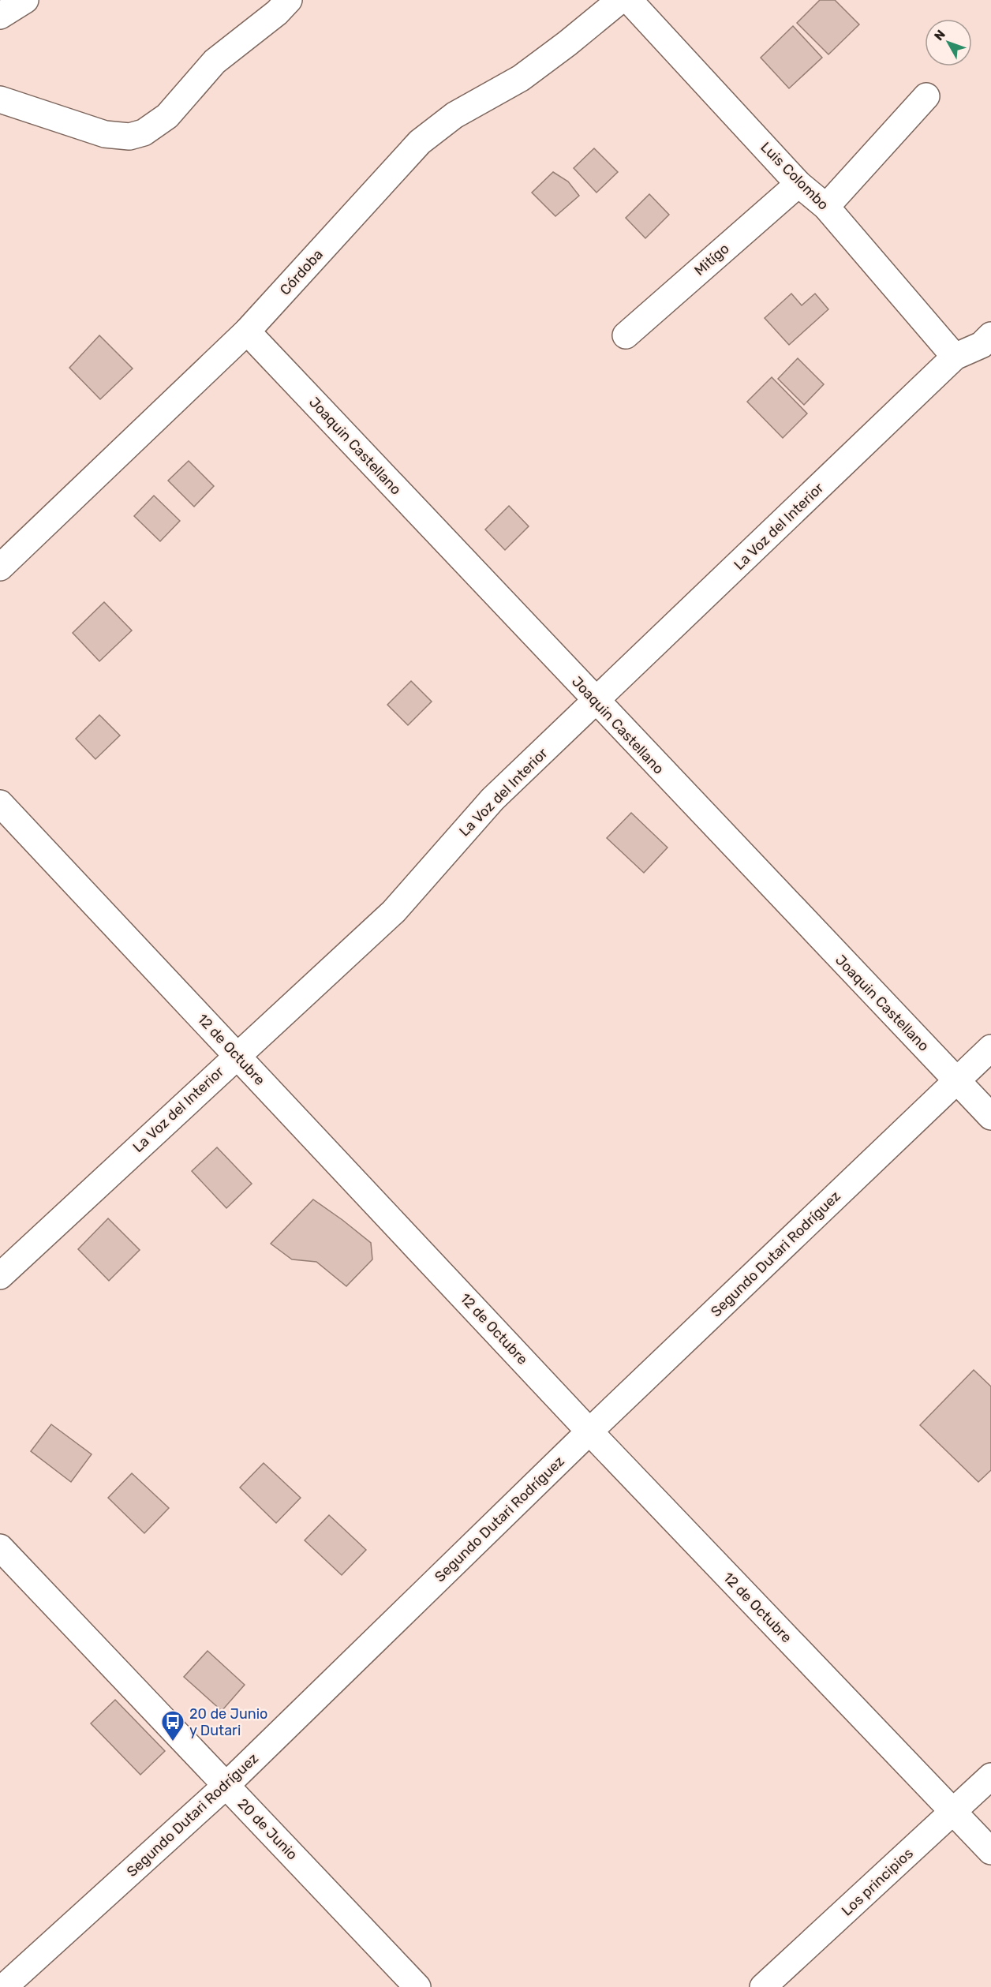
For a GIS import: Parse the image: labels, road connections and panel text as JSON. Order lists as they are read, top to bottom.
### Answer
{
  "streets": {
    "street": [
      "Luis Colombo",
      "Mitígo",
      "Córdoba",
      "Joaquin Castellano",
      "La Voz del Interior",
      "12 de Octubre",
      "Segundo Dutari Rodríguez",
      "20 de Junio",
      "Los principios"
    ]
  },
  "crossings": [
    ["Luis Colombo", "Mitígo"],
    ["Luis Colombo", "La Voz del Interior"],
    ["Córdoba", "Joaquin Castellano"],
    ["Joaquin Castellano", "La Voz del Interior"],
    ["Joaquin Castellano", "Segundo Dutari Rodríguez"],
    ["La Voz del Interior", "12 de Octubre"],
    ["12 de Octubre", "Segundo Dutari Rodríguez"],
    ["12 de Octubre", "Los principios"],
    ["Segundo Dutari Rodríguez", "20 de Junio"]
  ],
  "places": {
    "bus stop": ["20 de Junio y Dutari"]
  },
  "north": "top left"
}
